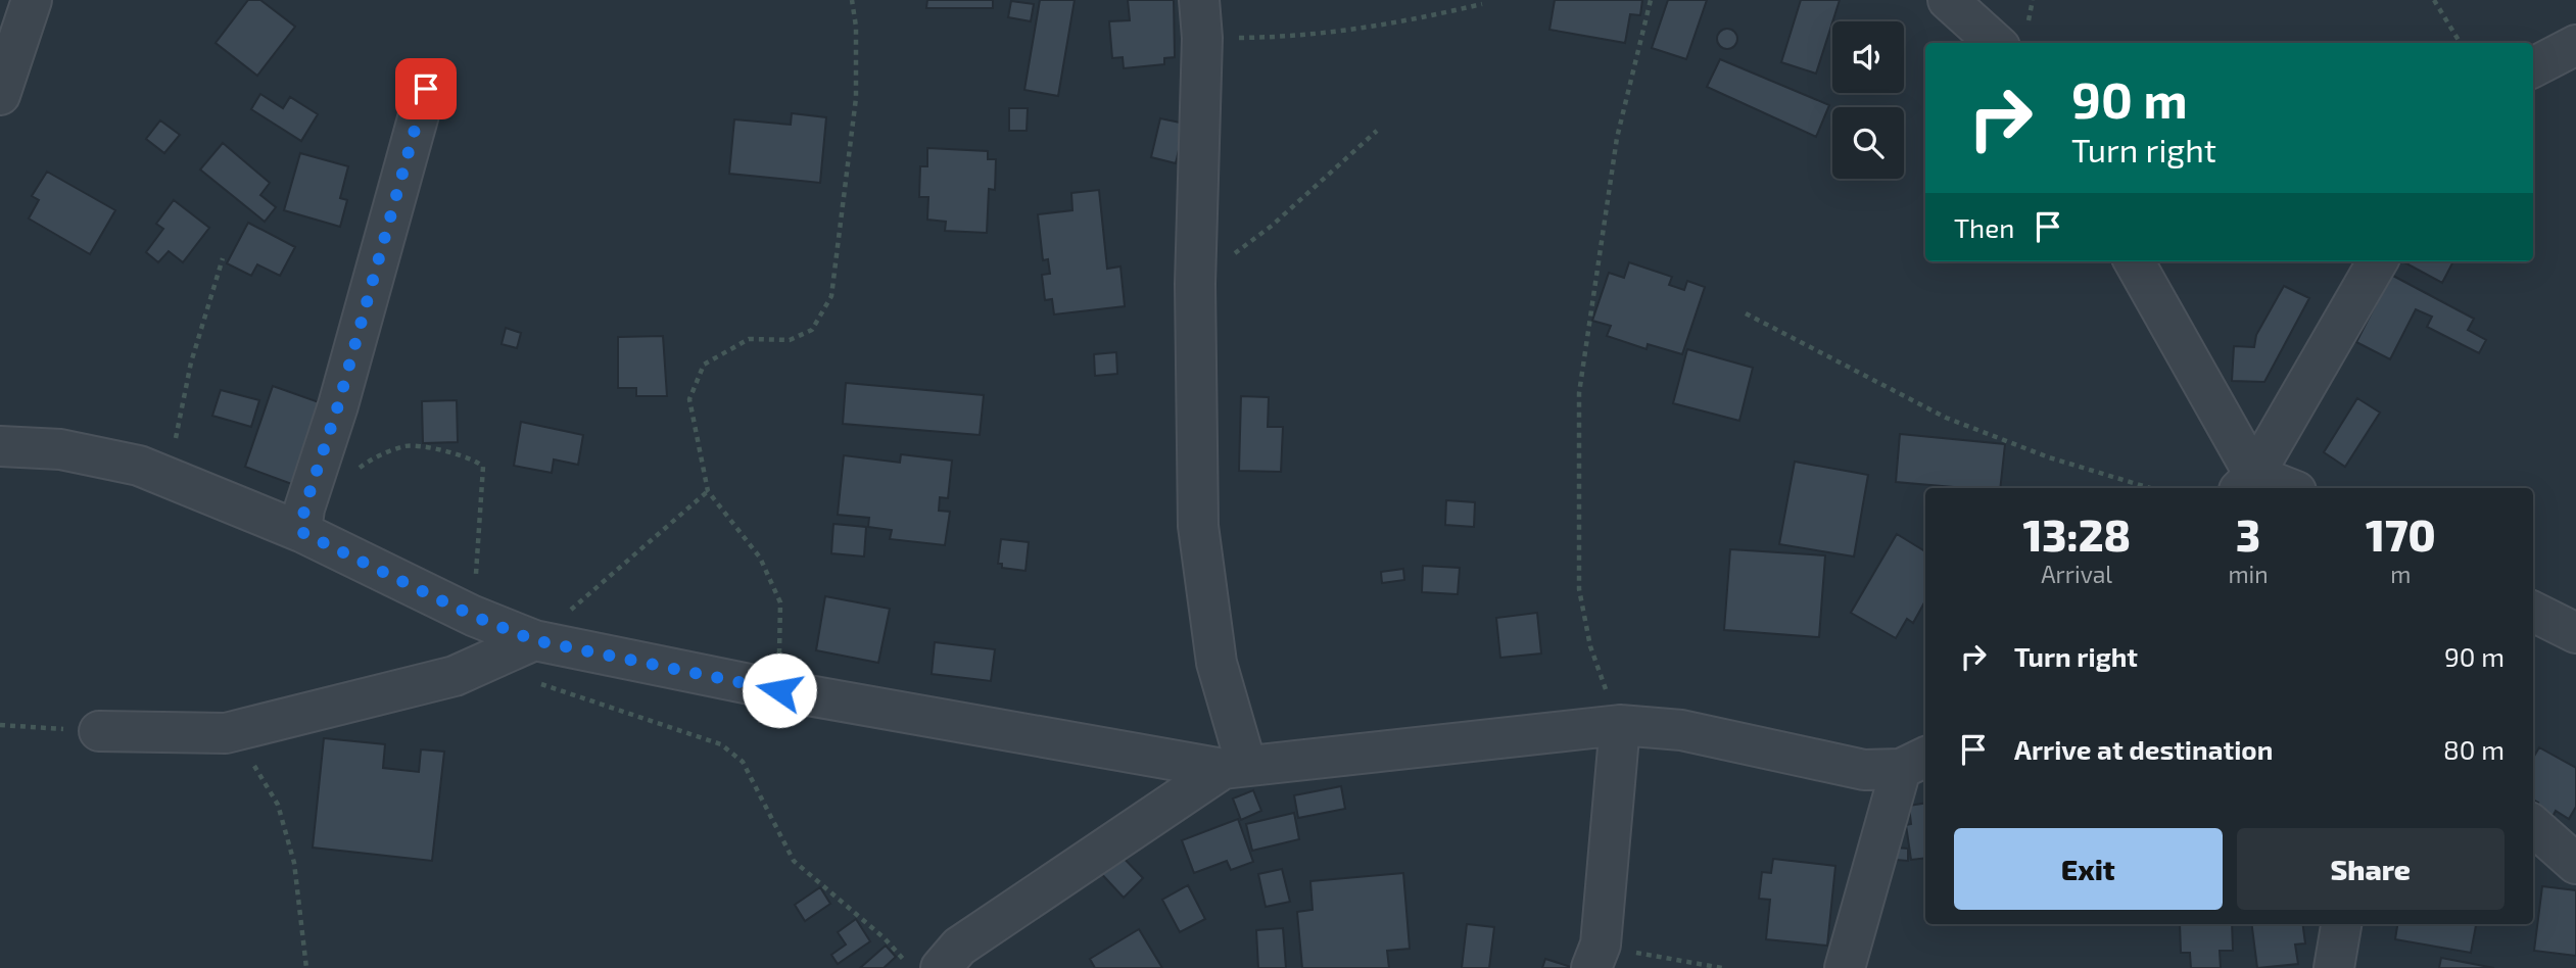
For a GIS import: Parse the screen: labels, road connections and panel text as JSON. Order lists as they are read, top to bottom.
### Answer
{
  "page": {
    "turn": ["90 m", "Turn right"],
    "then": "Then",
    "eta": [
      "13:28",
      "Arrival",
      "3",
      "min",
      "170",
      "m"
    ],
    "list": [
      {
        "name": "Turn right",
        "value": "90 m"
      },
      {
        "name": "Arrive at destination",
        "value": "80 m"
      }
    ],
    "buttons": ["Exit", "Share"]
  }
}
